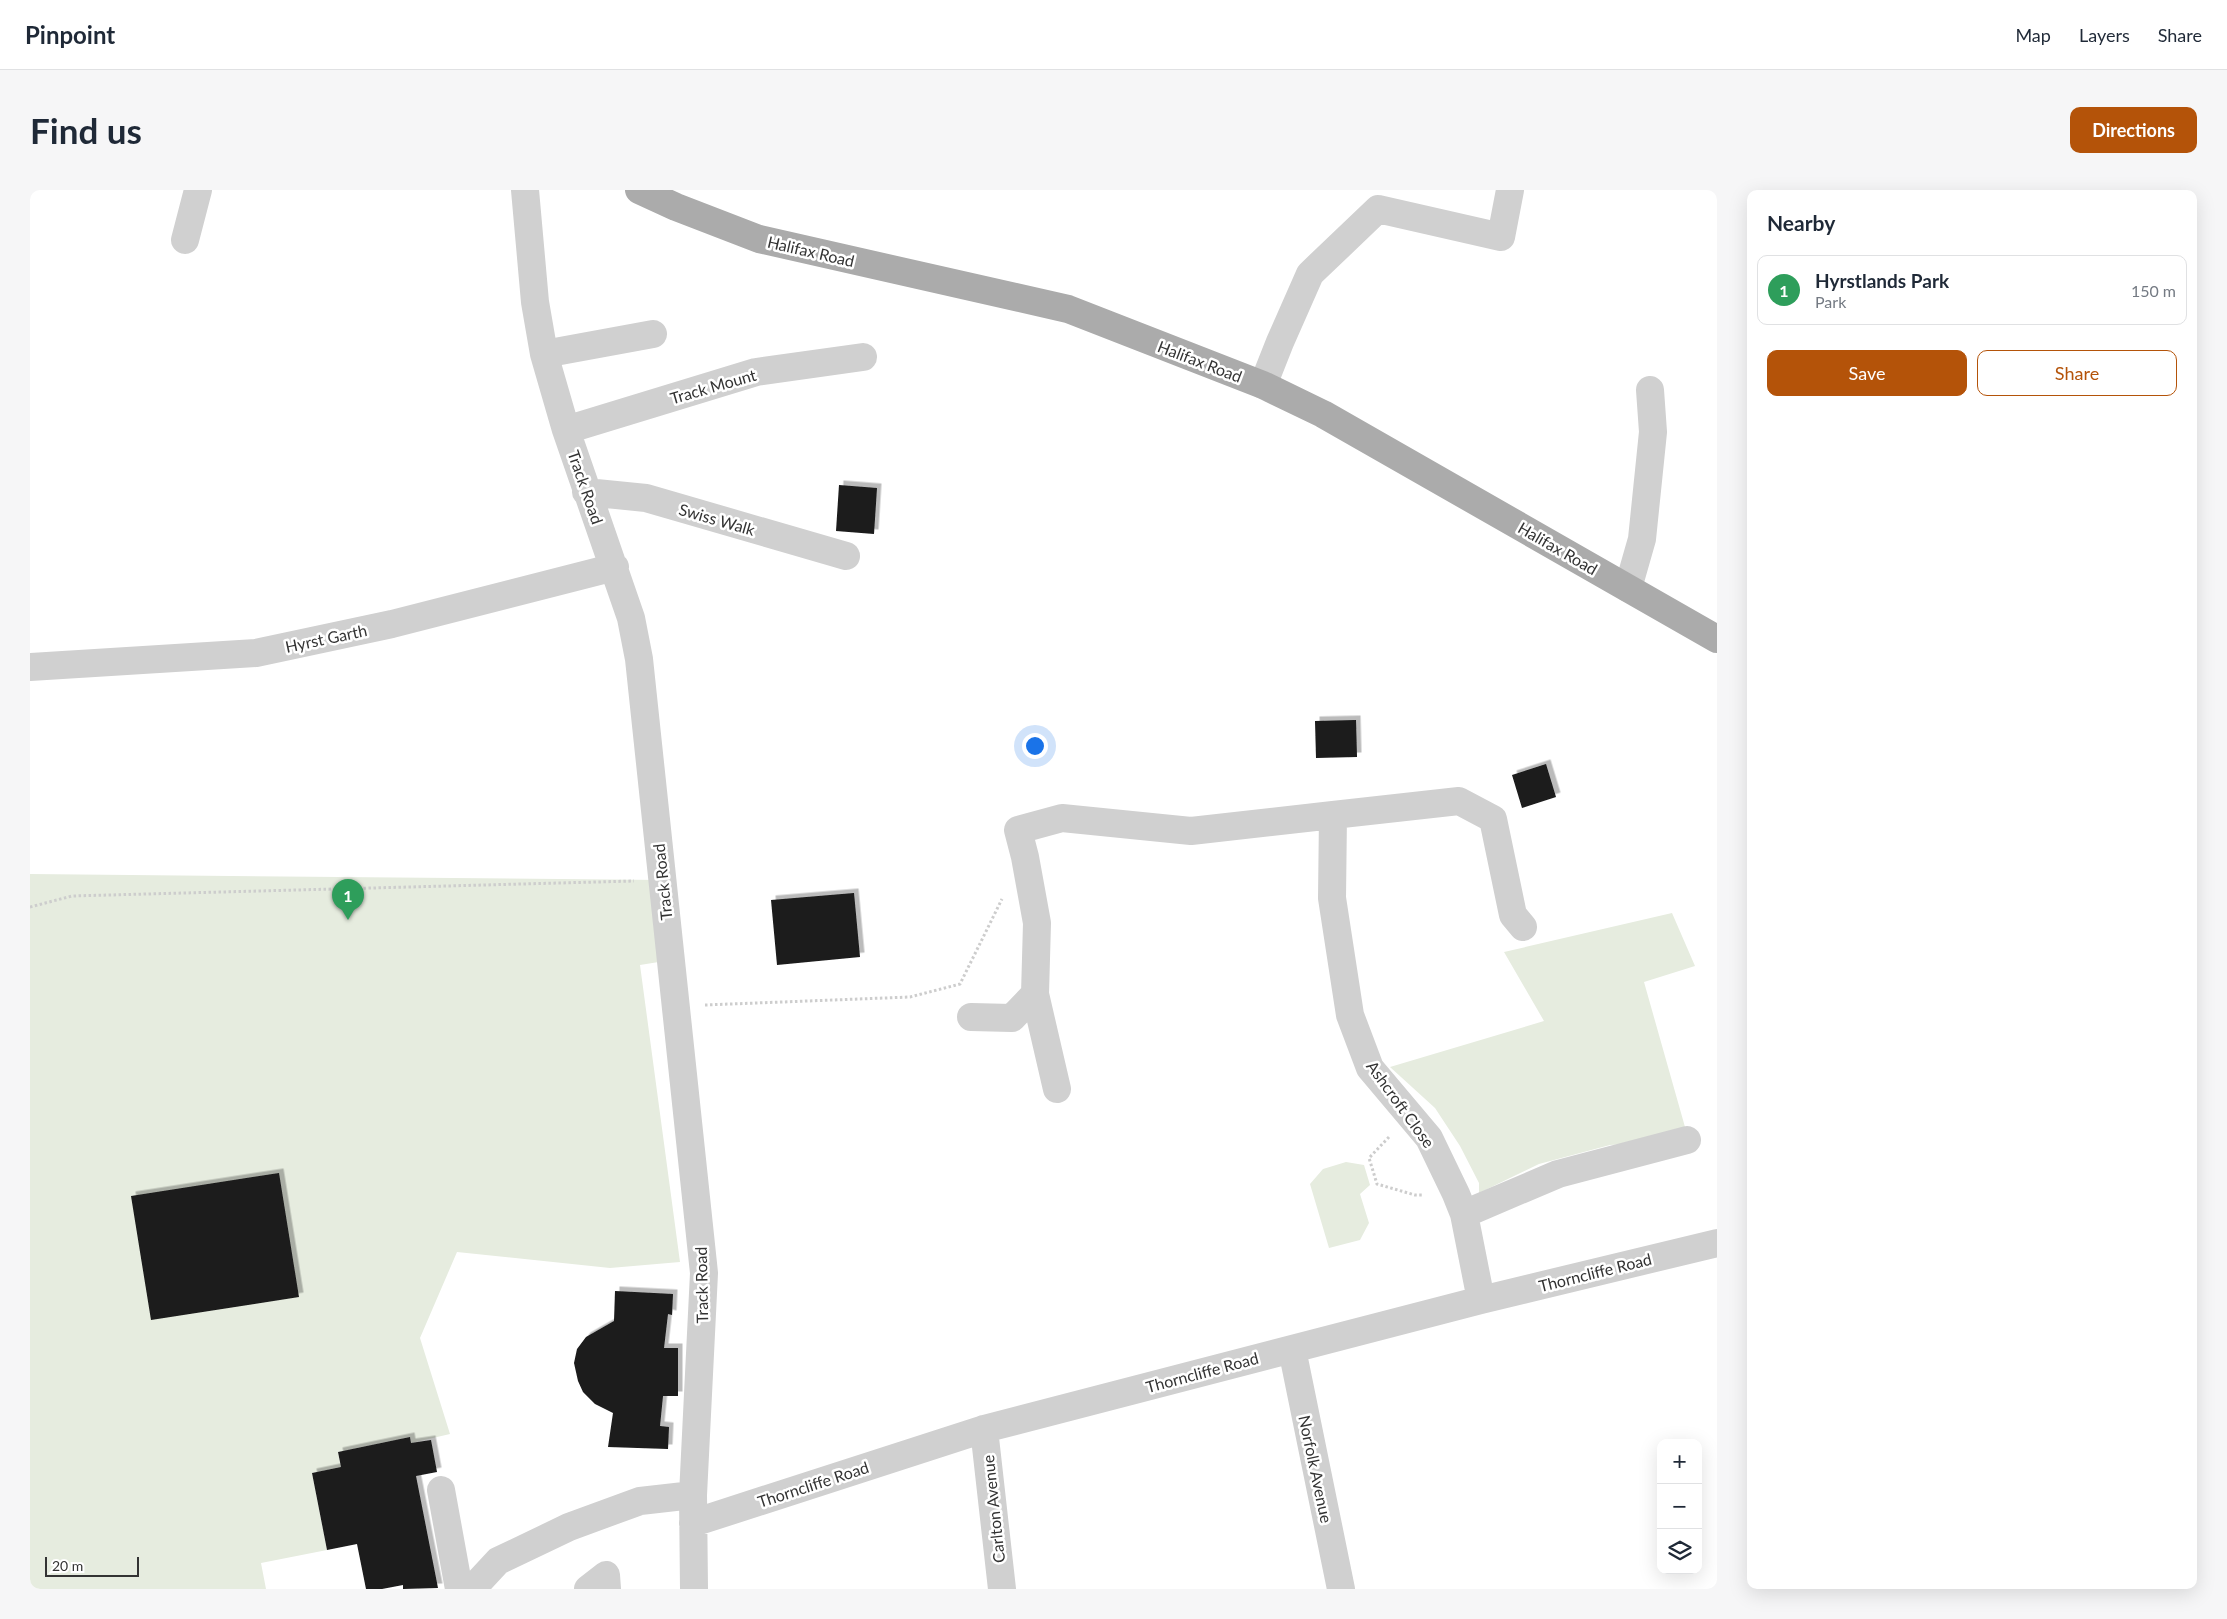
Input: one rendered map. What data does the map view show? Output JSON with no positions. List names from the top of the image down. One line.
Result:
{"streets":{"main road":["Halifax Road"],"street":["Track Mount","Track Road","Swiss Walk","Hyrst Garth","Ashcroft Close","Thorncliffe Road","Norfolk Avenue","Carlton Avenue"]},"crossings":[["Track Mount","Track Road"],["Track Road","Swiss Walk"],["Track Road","Hyrst Garth"],["Track Road","Thorncliffe Road"],["Ashcroft Close","Thorncliffe Road"],["Thorncliffe Road","Norfolk Avenue"],["Thorncliffe Road","Carlton Avenue"]],"scale_bar":"20 m","page":{"header":"Pinpoint","nav":["Map","Layers","Share"],"buttons":["Directions",["Save","Share"]],"title":"Find us","heading":"Nearby","list":[{"mark":"1","name":"Hyrstlands Park","note":"Park","value":"150 m"}],"pins":"1","map_buttons":["+","−"],"scale":"20 m"}}
